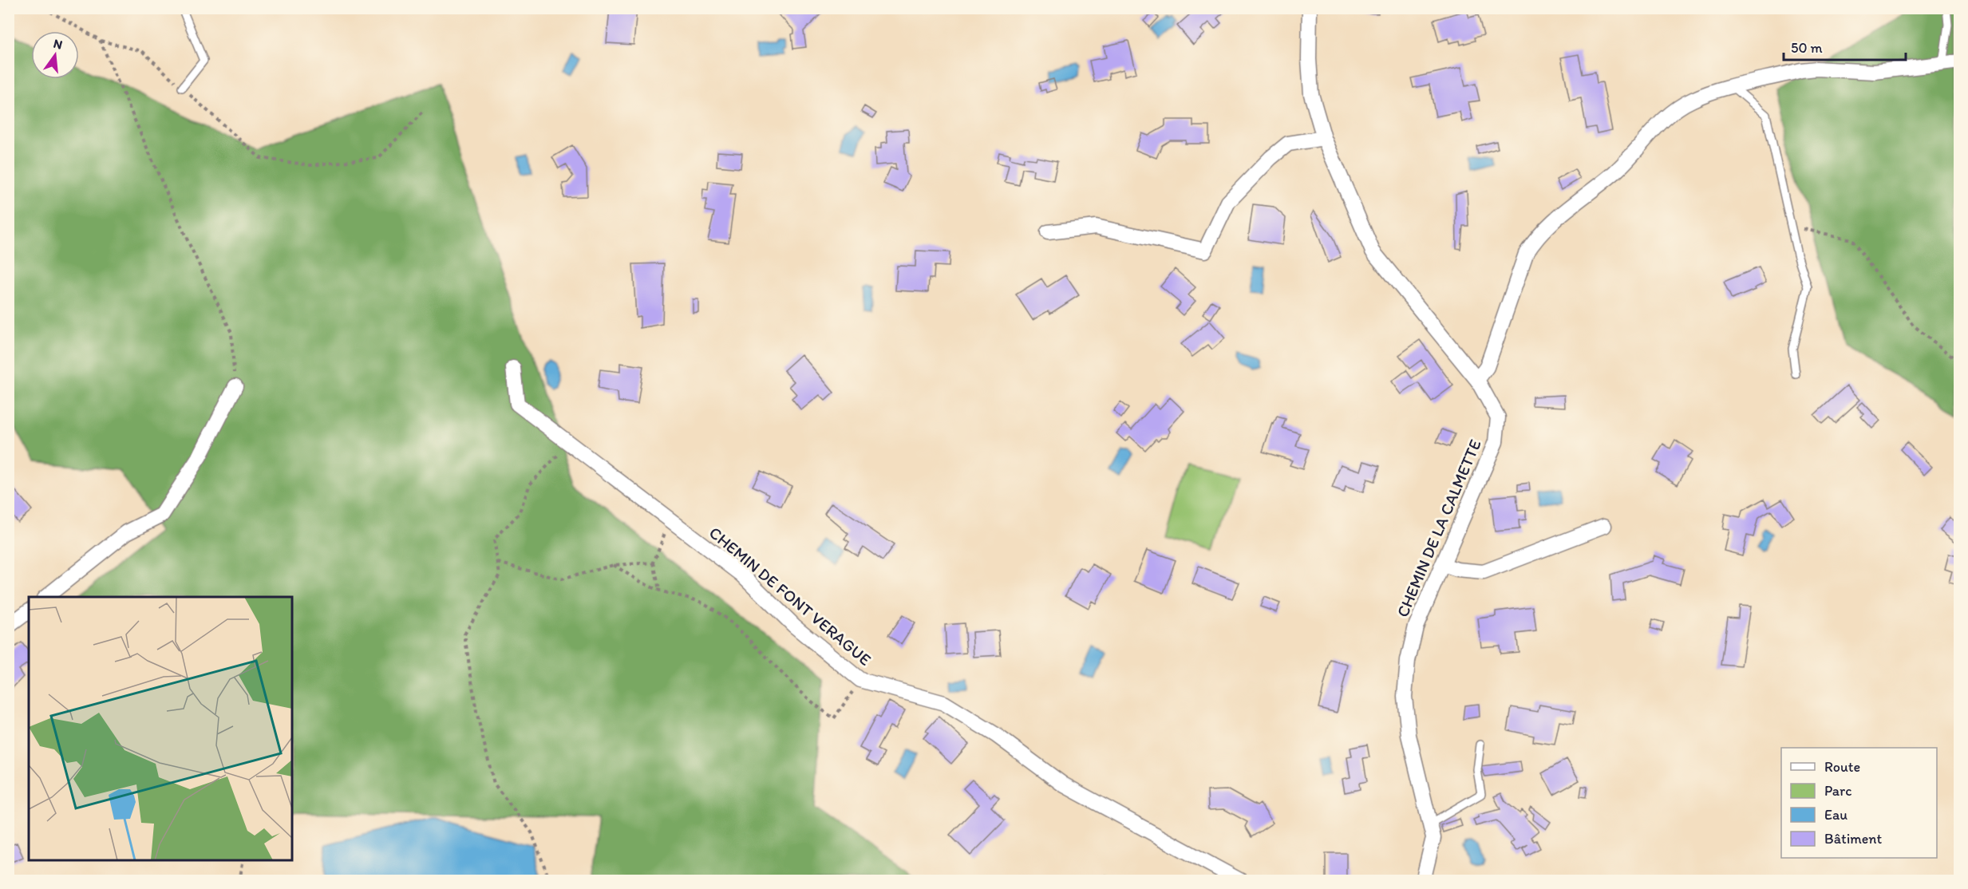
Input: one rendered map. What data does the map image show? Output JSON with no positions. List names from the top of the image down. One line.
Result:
{"streets":{"street":["CHEMIN DE LA CALMETTE","CHEMIN DE FONT VERAGUE"]},"legend":["Route","Parc","Eau","Bâtiment"],"scale_bar":"50 m","north":"top"}
